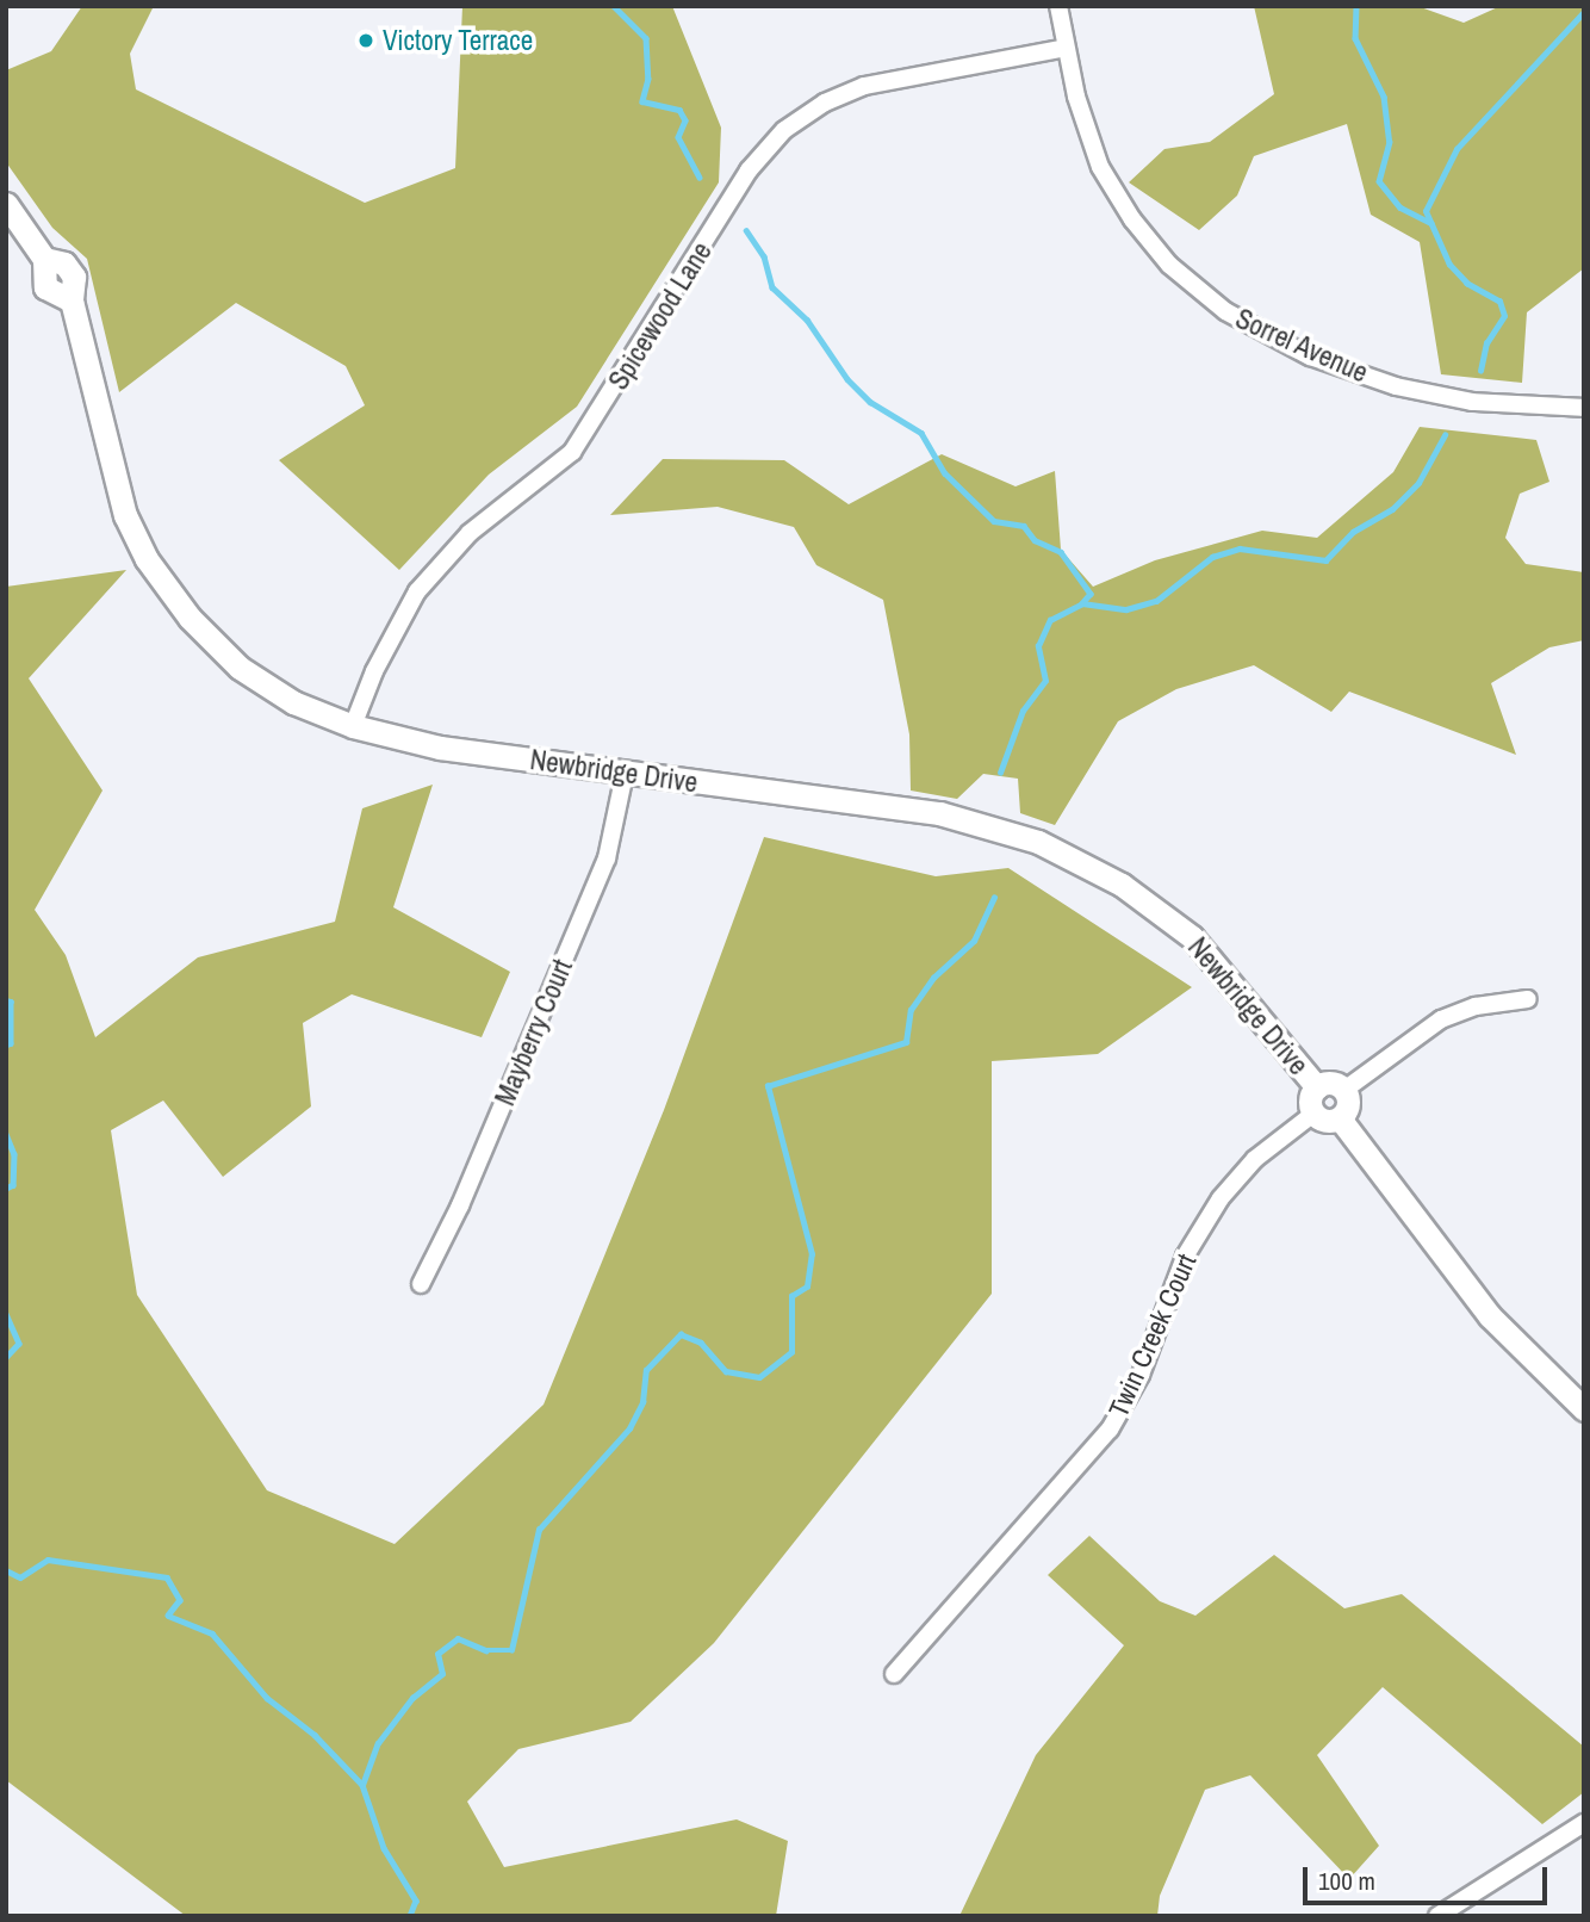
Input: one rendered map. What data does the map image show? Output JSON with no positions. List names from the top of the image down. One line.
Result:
{"streets":{"street":["Spicewood Lane","Sorrel Avenue","Newbridge Drive","Mayberry Court","Twin Creek Court"]},"crossings":[["Spicewood Lane","Sorrel Avenue"],["Spicewood Lane","Newbridge Drive"],["Newbridge Drive","Mayberry Court"],["Newbridge Drive","Twin Creek Court"]],"places":["Victory Terrace"],"scale_bar":"100 m"}
